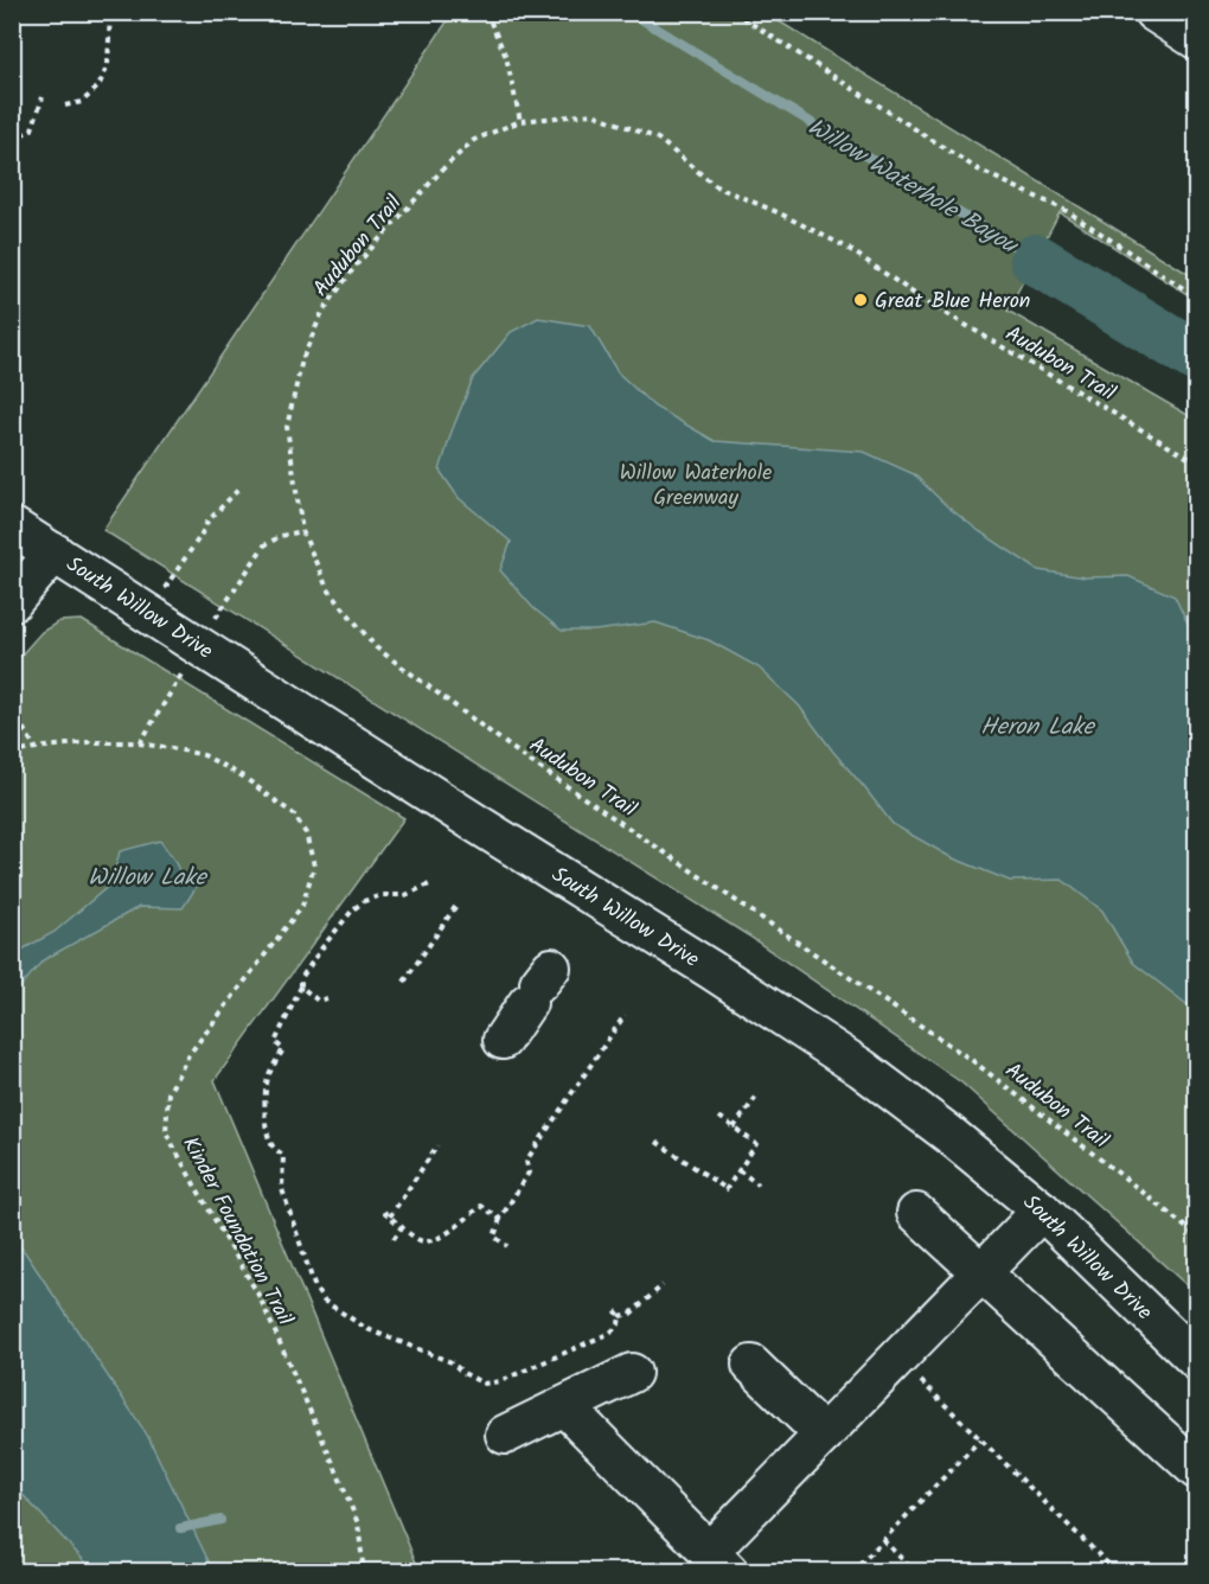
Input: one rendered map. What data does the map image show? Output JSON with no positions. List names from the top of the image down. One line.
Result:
{"streets":{"street":["South Willow Drive"],"path":["Audubon Trail","Kinder Foundation Trail"]},"water":["Willow Waterhole Bayou","Heron Lake","Willow Lake"],"parks":["Willow Waterhole Greenway"],"places":["Great Blue Heron"]}
